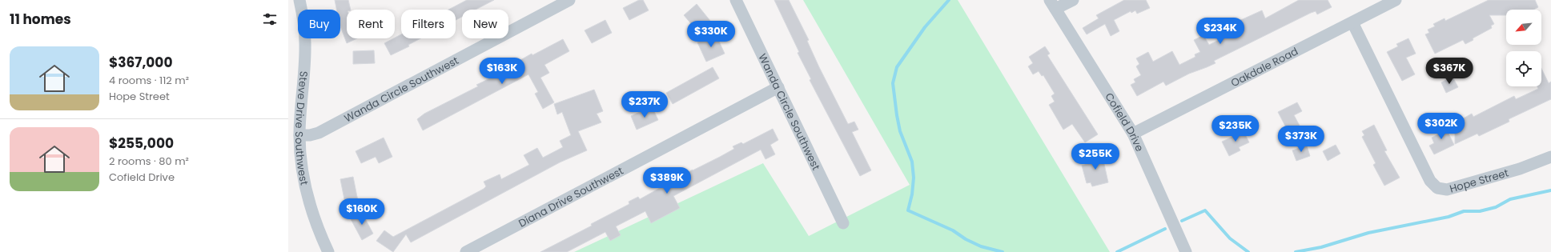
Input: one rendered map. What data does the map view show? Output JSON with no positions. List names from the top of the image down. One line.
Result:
{"streets":{"street":["Oakdale Road","Wanda Circle Southwest","Cofield Drive","Steve Drive Southwest","Hope Street","Diana Drive Southwest"]},"crossings":[["Oakdale Road","Cofield Drive"],["Oakdale Road","Hope Street"],["Wanda Circle Southwest","Steve Drive Southwest"],["Wanda Circle Southwest","Diana Drive Southwest"]],"north":"bottom left","page":{"heading":"11 homes","chip":["Buy","Rent","Filters","New"],"price":["$234K","$330K","$163K","$367K","$237K","$302K","$235K","$373K","$255K","$389K","$160K"],"list":[{"name":"$367,000","note":"4 rooms · 112 m² · Hope Street"},{"name":"$255,000","note":"2 rooms · 80 m² · Cofield Drive"}]}}
